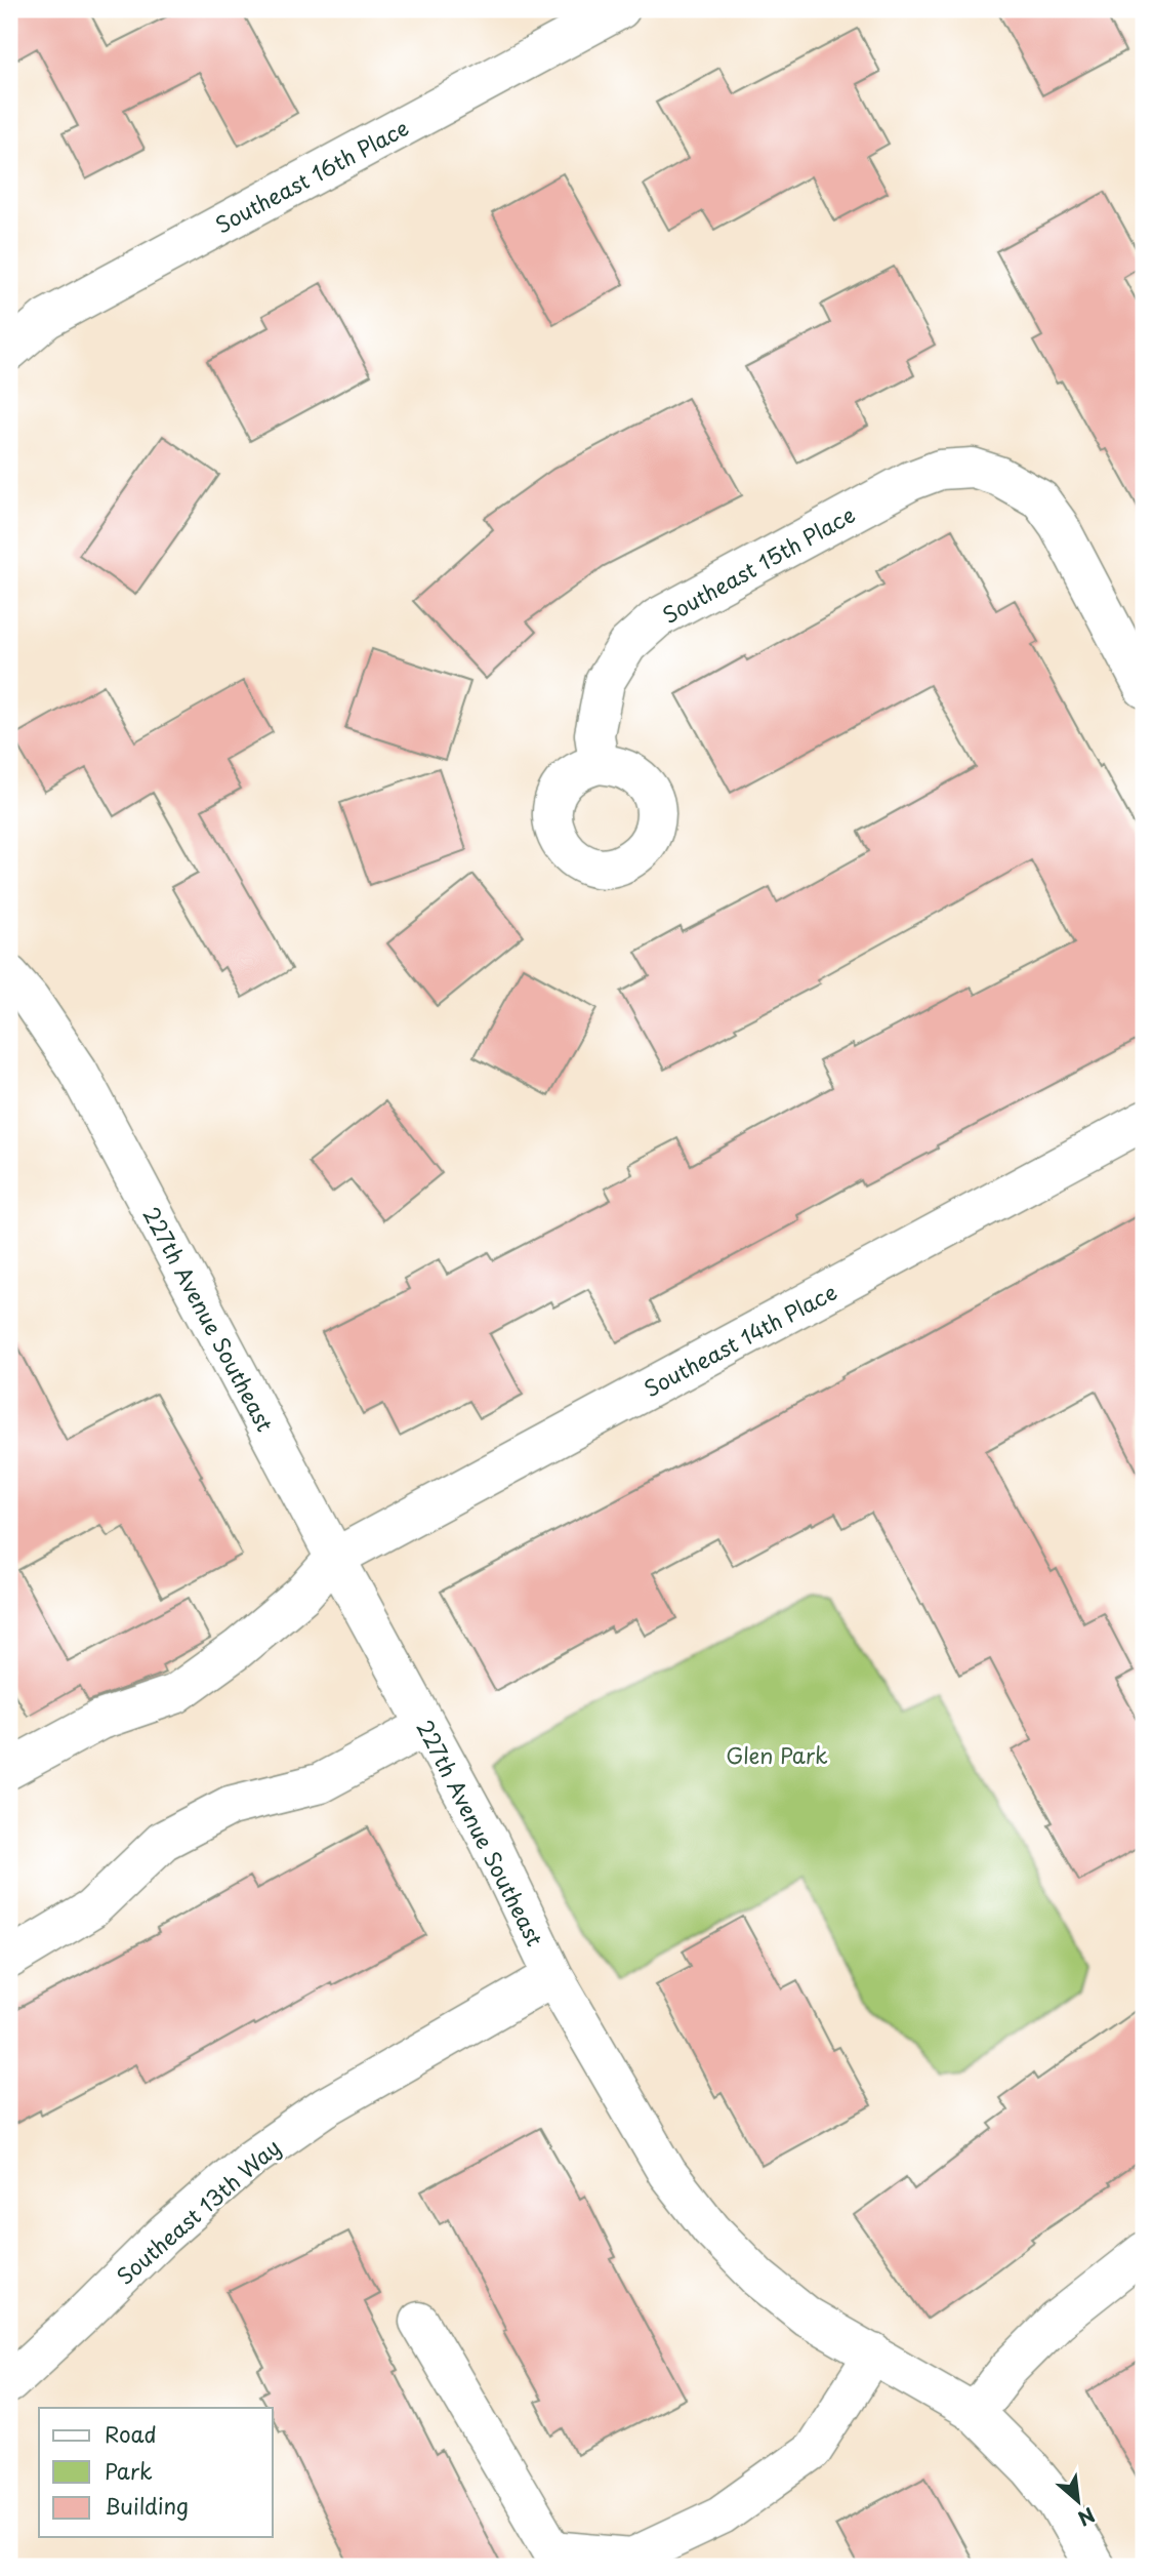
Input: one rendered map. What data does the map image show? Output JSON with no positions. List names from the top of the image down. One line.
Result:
{"streets":{"street":["Southeast 16th Place","Southeast 15th Place","227th Avenue Southeast","Southeast 14th Place","Southeast 13th Way"]},"crossings":[["227th Avenue Southeast","Southeast 14th Place"],["227th Avenue Southeast","Southeast 13th Way"]],"parks":["Glen Park"],"legend":["Road","Park","Building"],"north":"bottom right"}
